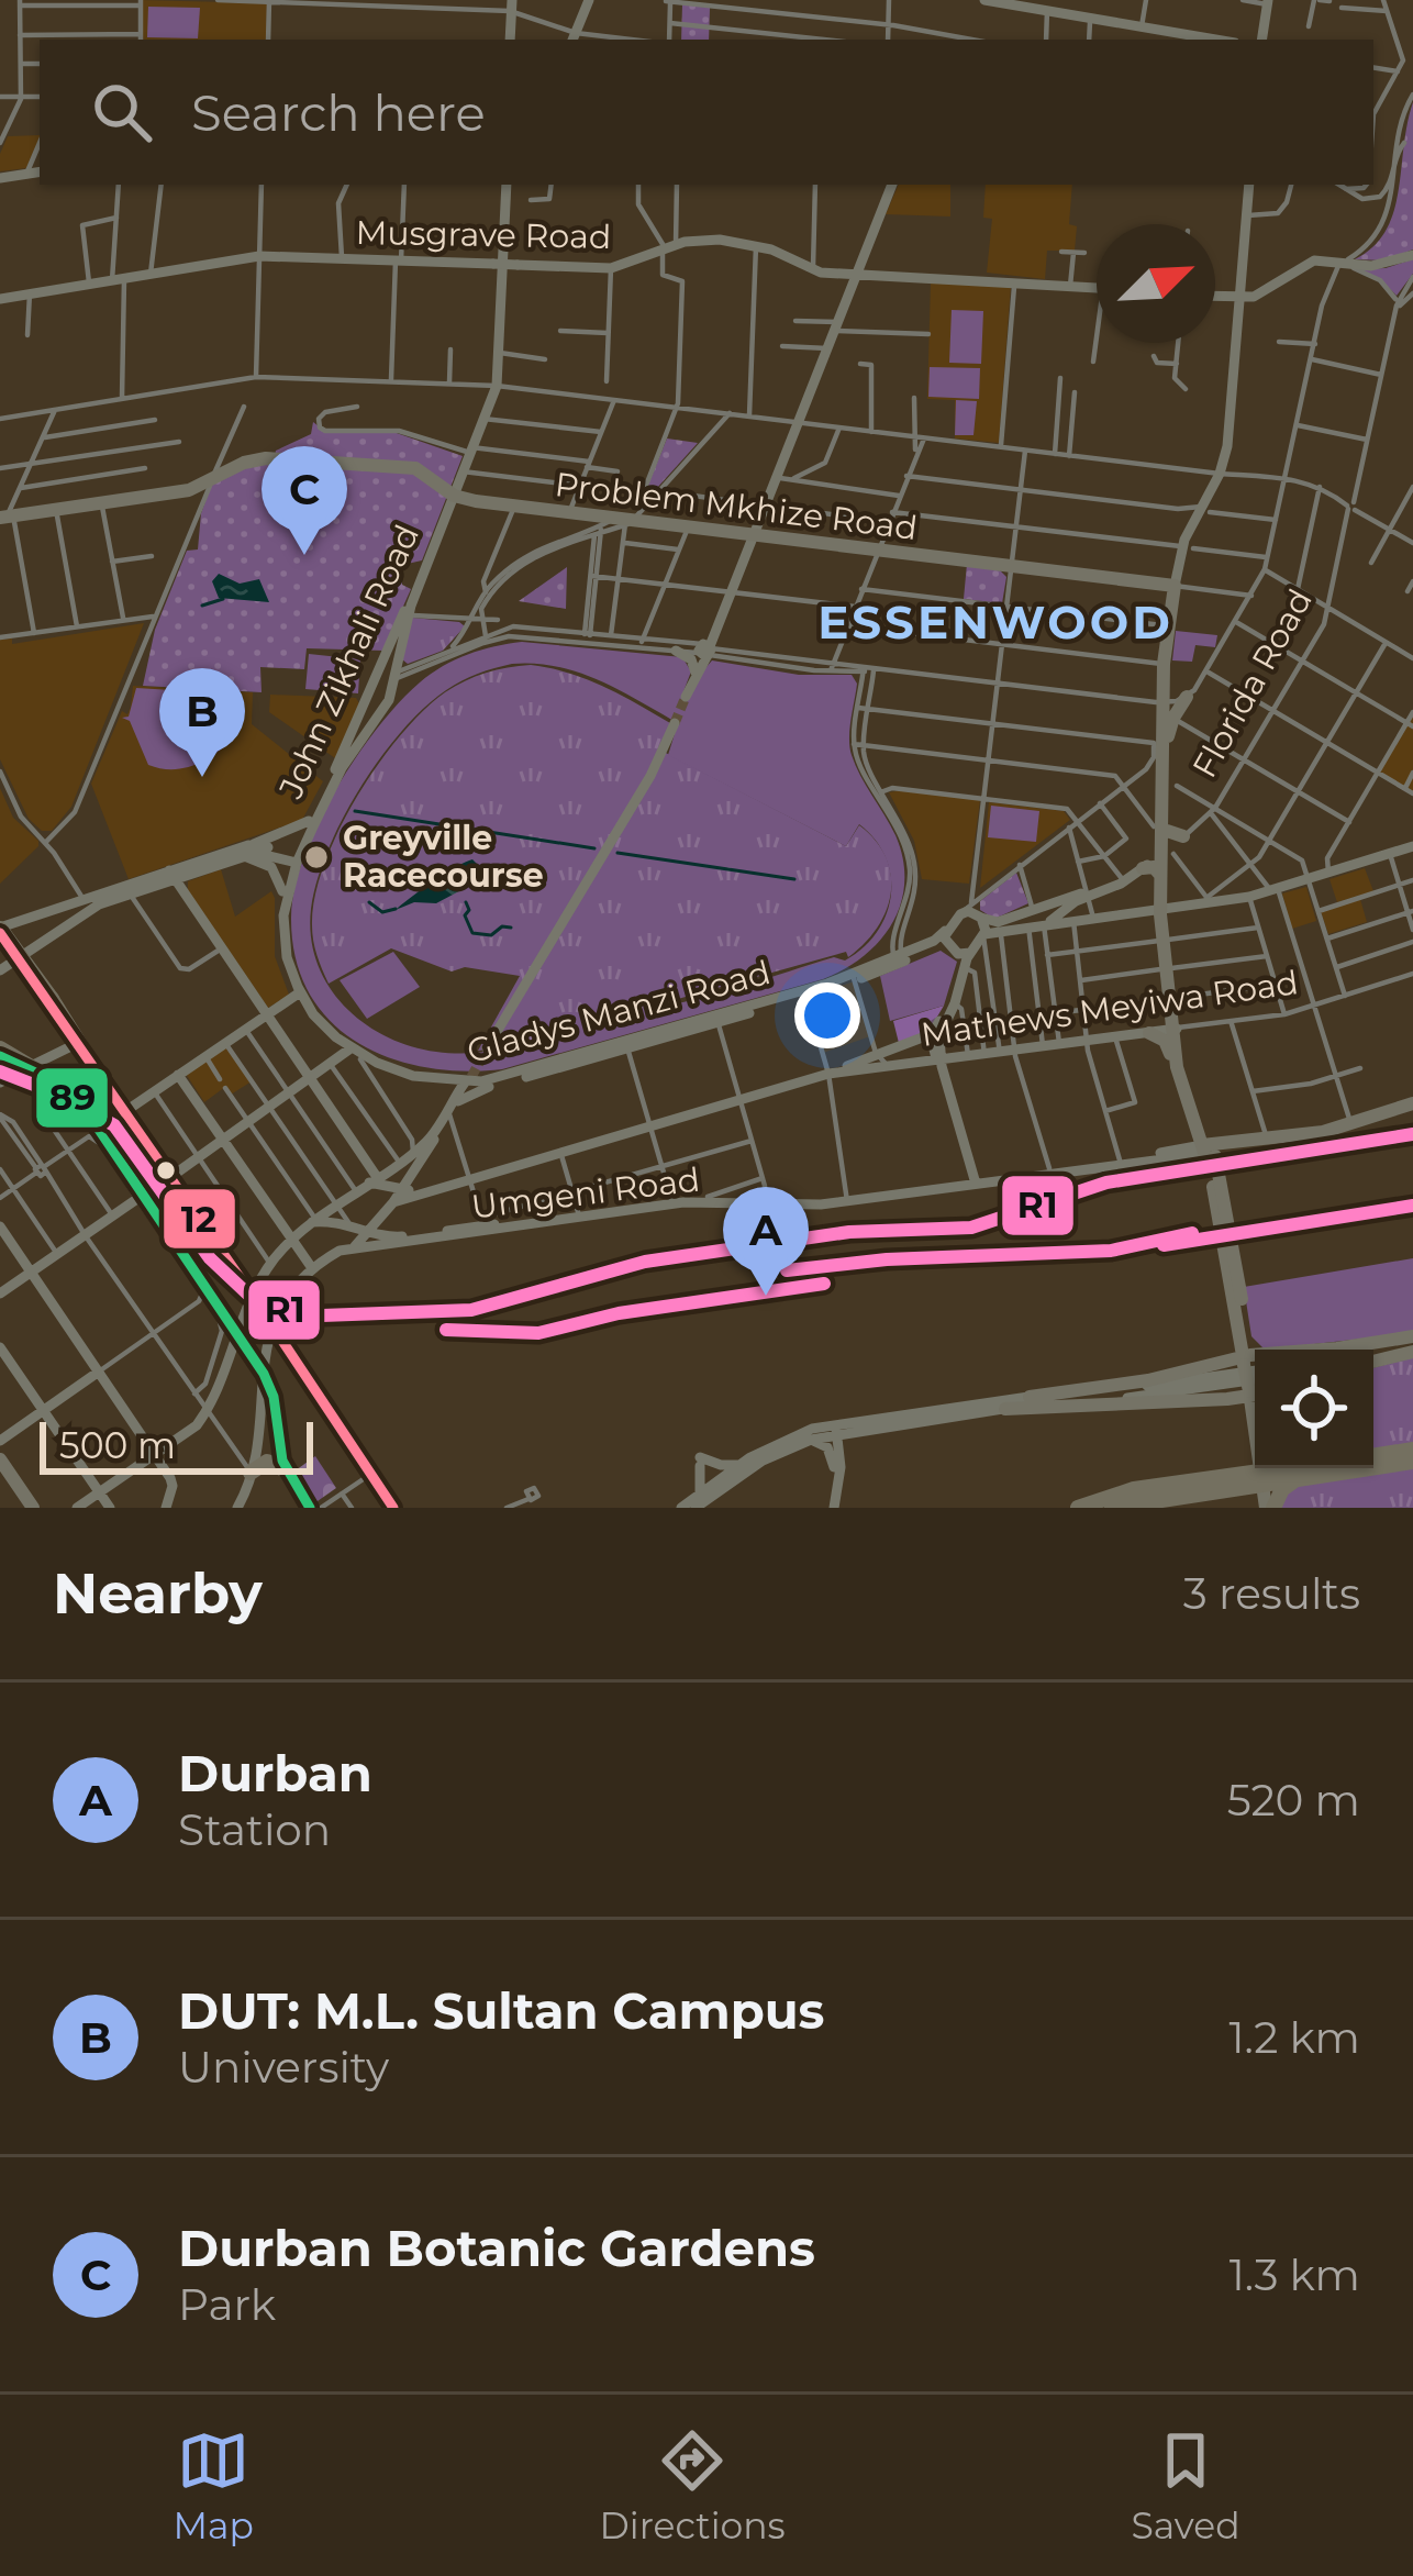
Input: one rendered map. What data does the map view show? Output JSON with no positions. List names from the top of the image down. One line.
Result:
{"streets":{"main road":["Musgrave Road","Problem Mkhize Road","John Zikhali Road","Florida Road","Mathews Meyiwa Road","Gladys Manzi Road","Umgeni Road"]},"crossings":[["Problem Mkhize Road","John Zikhali Road"],["John Zikhali Road","Gladys Manzi Road"],["Florida Road","Gladys Manzi Road"]],"districts":["ESSENWOOD"],"places":["Greyville Racecourse"],"lines":["transit line 12","transit line 89","transit line R1"],"scale_bar":"500 m","north":"top right","page":{"search":"Search here","pins":["C","B","A"],"scale":"500 m","heading":["Nearby","3 results"],"list":[{"mark":"A","name":"Durban","note":"Station","value":"520 m"},{"mark":"B","name":"DUT: M.L. Sultan Campus","note":"University","value":"1.2 km"},{"mark":"C","name":"Durban Botanic Gardens","note":"Park","value":"1.3 km"}],"nav":["Map","Directions","Saved"]}}
